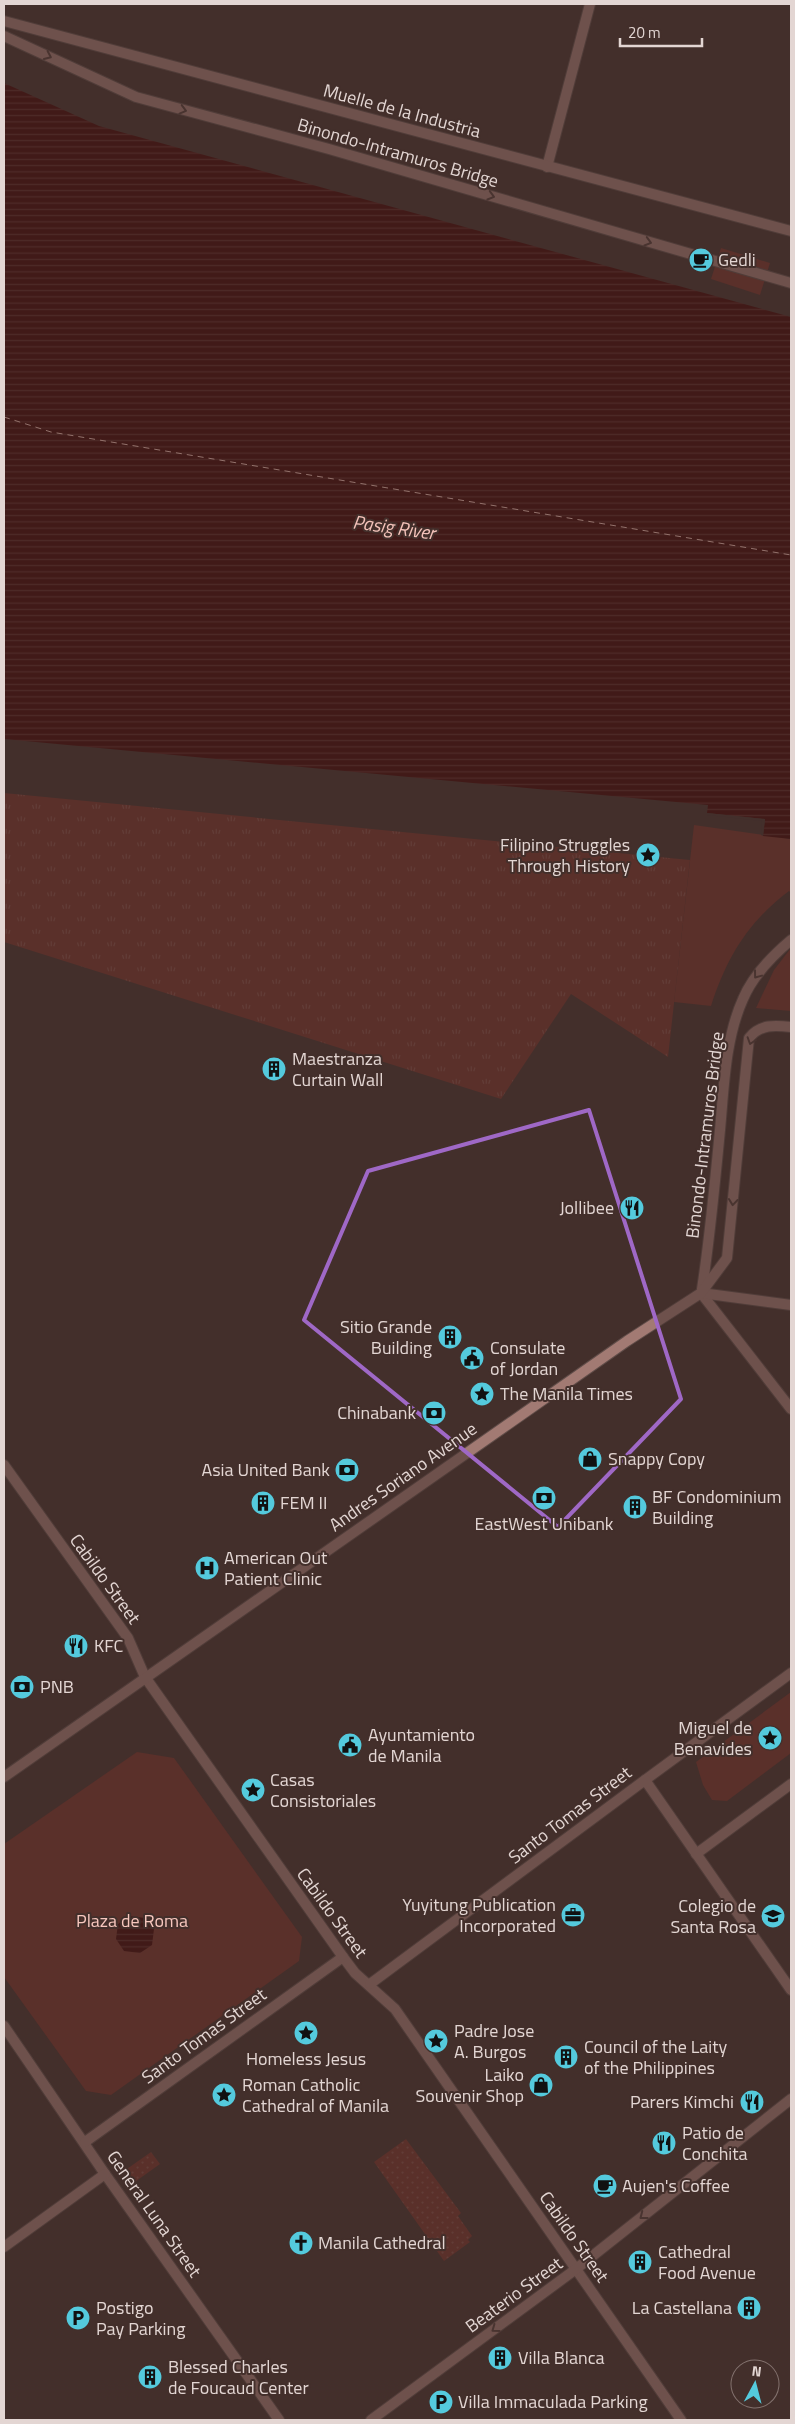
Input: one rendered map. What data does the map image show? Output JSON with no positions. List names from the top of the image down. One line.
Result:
{"streets":{"street":["Muelle de la Industria","Binondo-Intramuros Bridge","Andres Soriano Avenue","Cabildo Street","Santo Tomas Street","General Luna Street","Beaterio Street"]},"crossings":[["Binondo-Intramuros Bridge","Andres Soriano Avenue"],["Andres Soriano Avenue","Cabildo Street"],["Cabildo Street","Santo Tomas Street"],["Cabildo Street","Beaterio Street"],["Santo Tomas Street","General Luna Street"]],"one_way":["Beaterio Street"],"water":["Pasig River"],"parks":["Plaza de Roma"],"places":{"cafe":["Gedli","Aujen's Coffee"],"place":["Filipino Struggles Through History","The Manila Times","Miguel de Benavides","Casas Consistoriales","Homeless Jesus","Padre Jose A. Burgos","Roman Catholic Cathedral of Manila"],"building":["Maestranza Curtain Wall","Sitio Grande Building","FEM II","BF Condominium Building","Council of the Laity of the Philippines","Cathedral Food Avenue","La Castellana","Villa Blanca","Blessed Charles de Foucaud Center"],"restaurant":["Jollibee","KFC","Parers Kimchi","Patio de Conchita"],"public building":["Consulate of Jordan","Ayuntamiento de Manila"],"bank":["Chinabank","Asia United Bank","EastWest Unibank","PNB"],"shop":["Snappy Copy","Laiko Souvenir Shop"],"hospital":["American Out Patient Clinic"],"office":["Yuyitung Publication Incorporated"],"school or university":["Colegio de Santa Rosa"],"church":["Manila Cathedral"],"parking":["Postigo Pay Parking","Villa Immaculada Parking"]},"scale_bar":"20 m","north":"top"}
